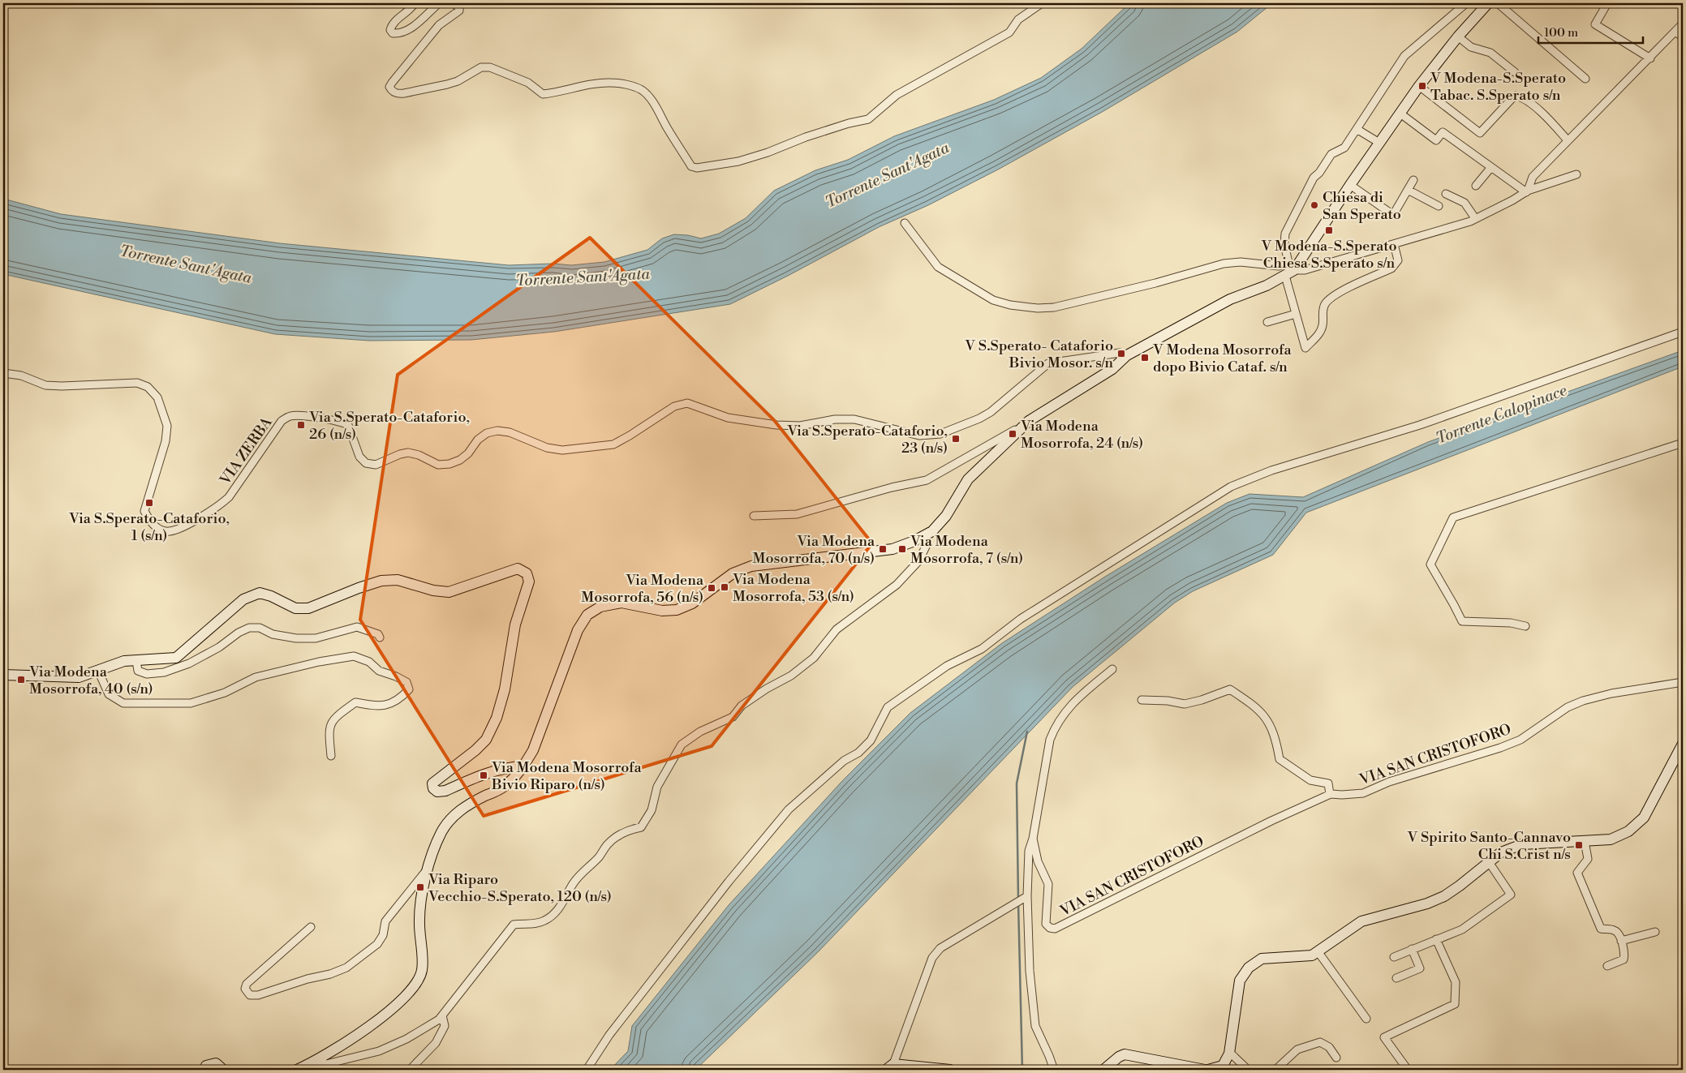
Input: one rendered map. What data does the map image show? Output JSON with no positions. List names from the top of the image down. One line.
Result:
{"streets":{"street":["VIA ZERBA","VIA SAN CRISTOFORO"]},"water":["Torrente Sant'Agata","Torrente Calopinace"],"places":{"transit":["V Modena-S.Sperato Tabac. S.Sperato s/n","V Modena-S.Sperato Chiesa S.Sperato s/n","V S.Sperato- Cataforio Bivio Mosor. s/n","V Modena Mosorrofa dopo Bivio Cataf. s/n","Via S.Sperato-Cataforio, 26 (n/s)","Via Modena Mosorrofa, 24 (n/s)","Via S.Sperato-Cataforio, 23 (n/s)","Via S.Sperato-Cataforio, 1 (s/n)","Via Modena Mosorrofa, 70 (n/s)","Via Modena Mosorrofa, 7 (s/n)","Via Modena Mosorrofa, 53 (s/n)","Via Modena Mosorrofa, 56 (n/s)","Via Modena Mosorrofa, 40 (s/n)","Via Modena Mosorrofa Bivio Riparo (n/s)","V Spirito Santo-Cannavo Chi S.Crist n/s","Via Riparo Vecchio-S.Sperato, 120 (n/s)"],"other":["Chiesa di San Sperato"]},"scale_bar":"100 m"}
